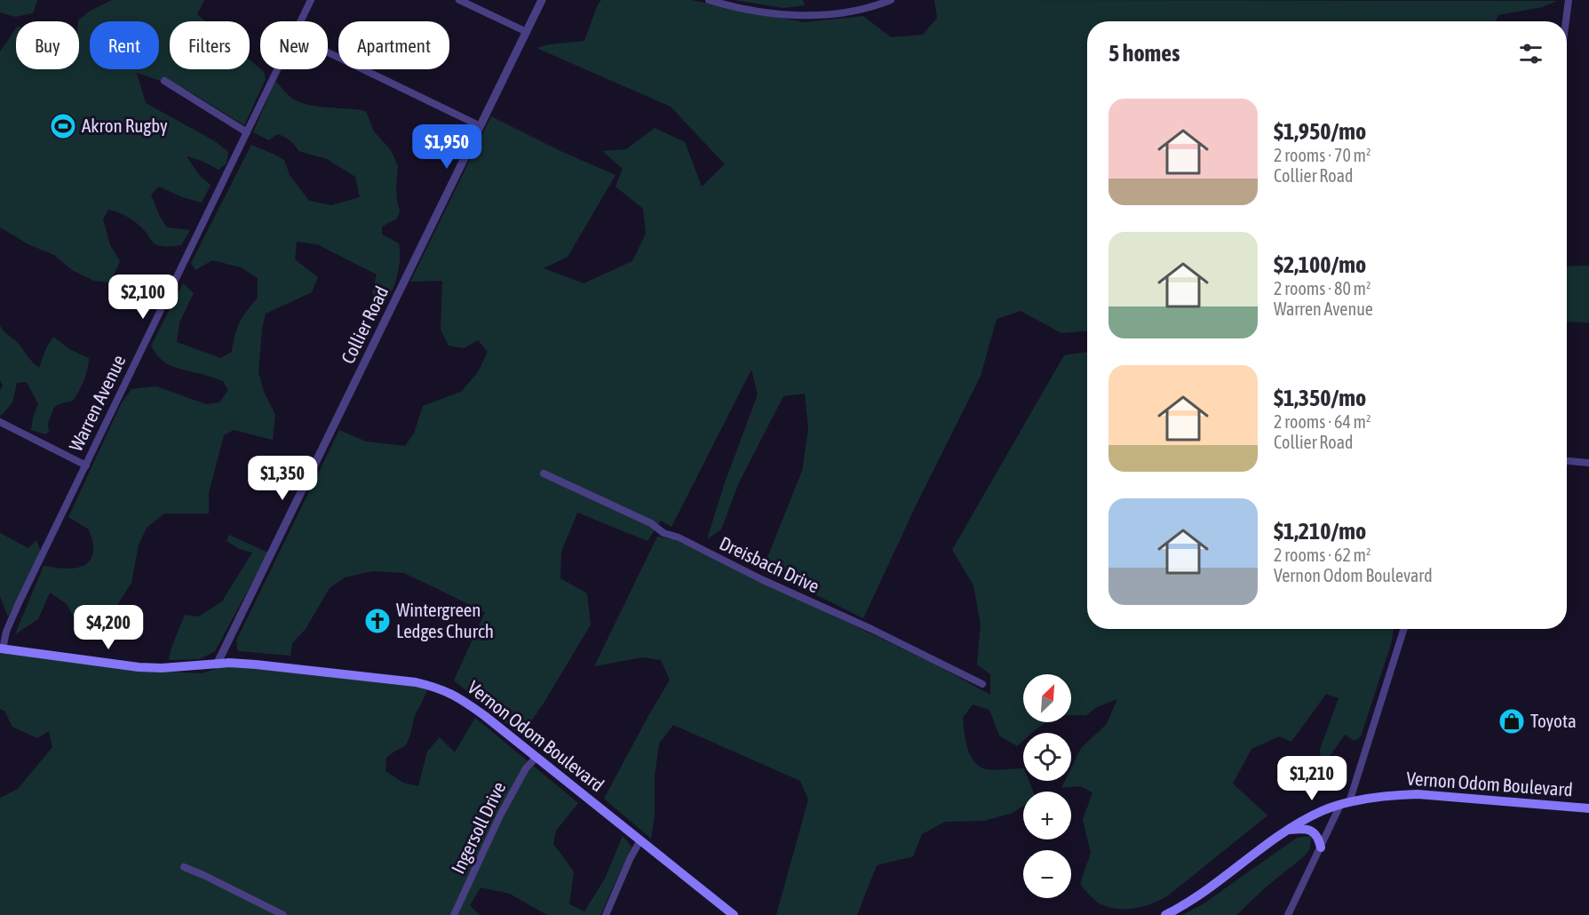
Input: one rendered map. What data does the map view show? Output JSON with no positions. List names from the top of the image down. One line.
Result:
{"streets":{"main road":["Vernon Odom Boulevard"],"street":["Collier Road","Warren Avenue","Dreisbach Drive","Ingersoll Drive"]},"crossings":[["Collier Road","Vernon Odom Boulevard"],["Warren Avenue","Vernon Odom Boulevard"],["Vernon Odom Boulevard","Ingersoll Drive"]],"places":{"sports":["Akron Rugby"],"church":["Wintergreen Ledges Church"],"shop":["Toyota"]},"north":"top right","page":{"chip":["Buy","Rent","Filters","New","Apartment"],"heading":"5 homes","list":[{"name":"$1,950/mo","note":"2 rooms · 70 m² · Collier Road"},{"name":"$2,100/mo","note":"2 rooms · 80 m² · Warren Avenue"},{"name":"$1,350/mo","note":"2 rooms · 64 m² · Collier Road"},{"name":"$1,210/mo","note":"2 rooms · 62 m² · Vernon Odom Boulevard"}],"price":["$1,950","$2,100","$1,350","$4,200","$1,210"],"map_buttons":["+","−"]}}
